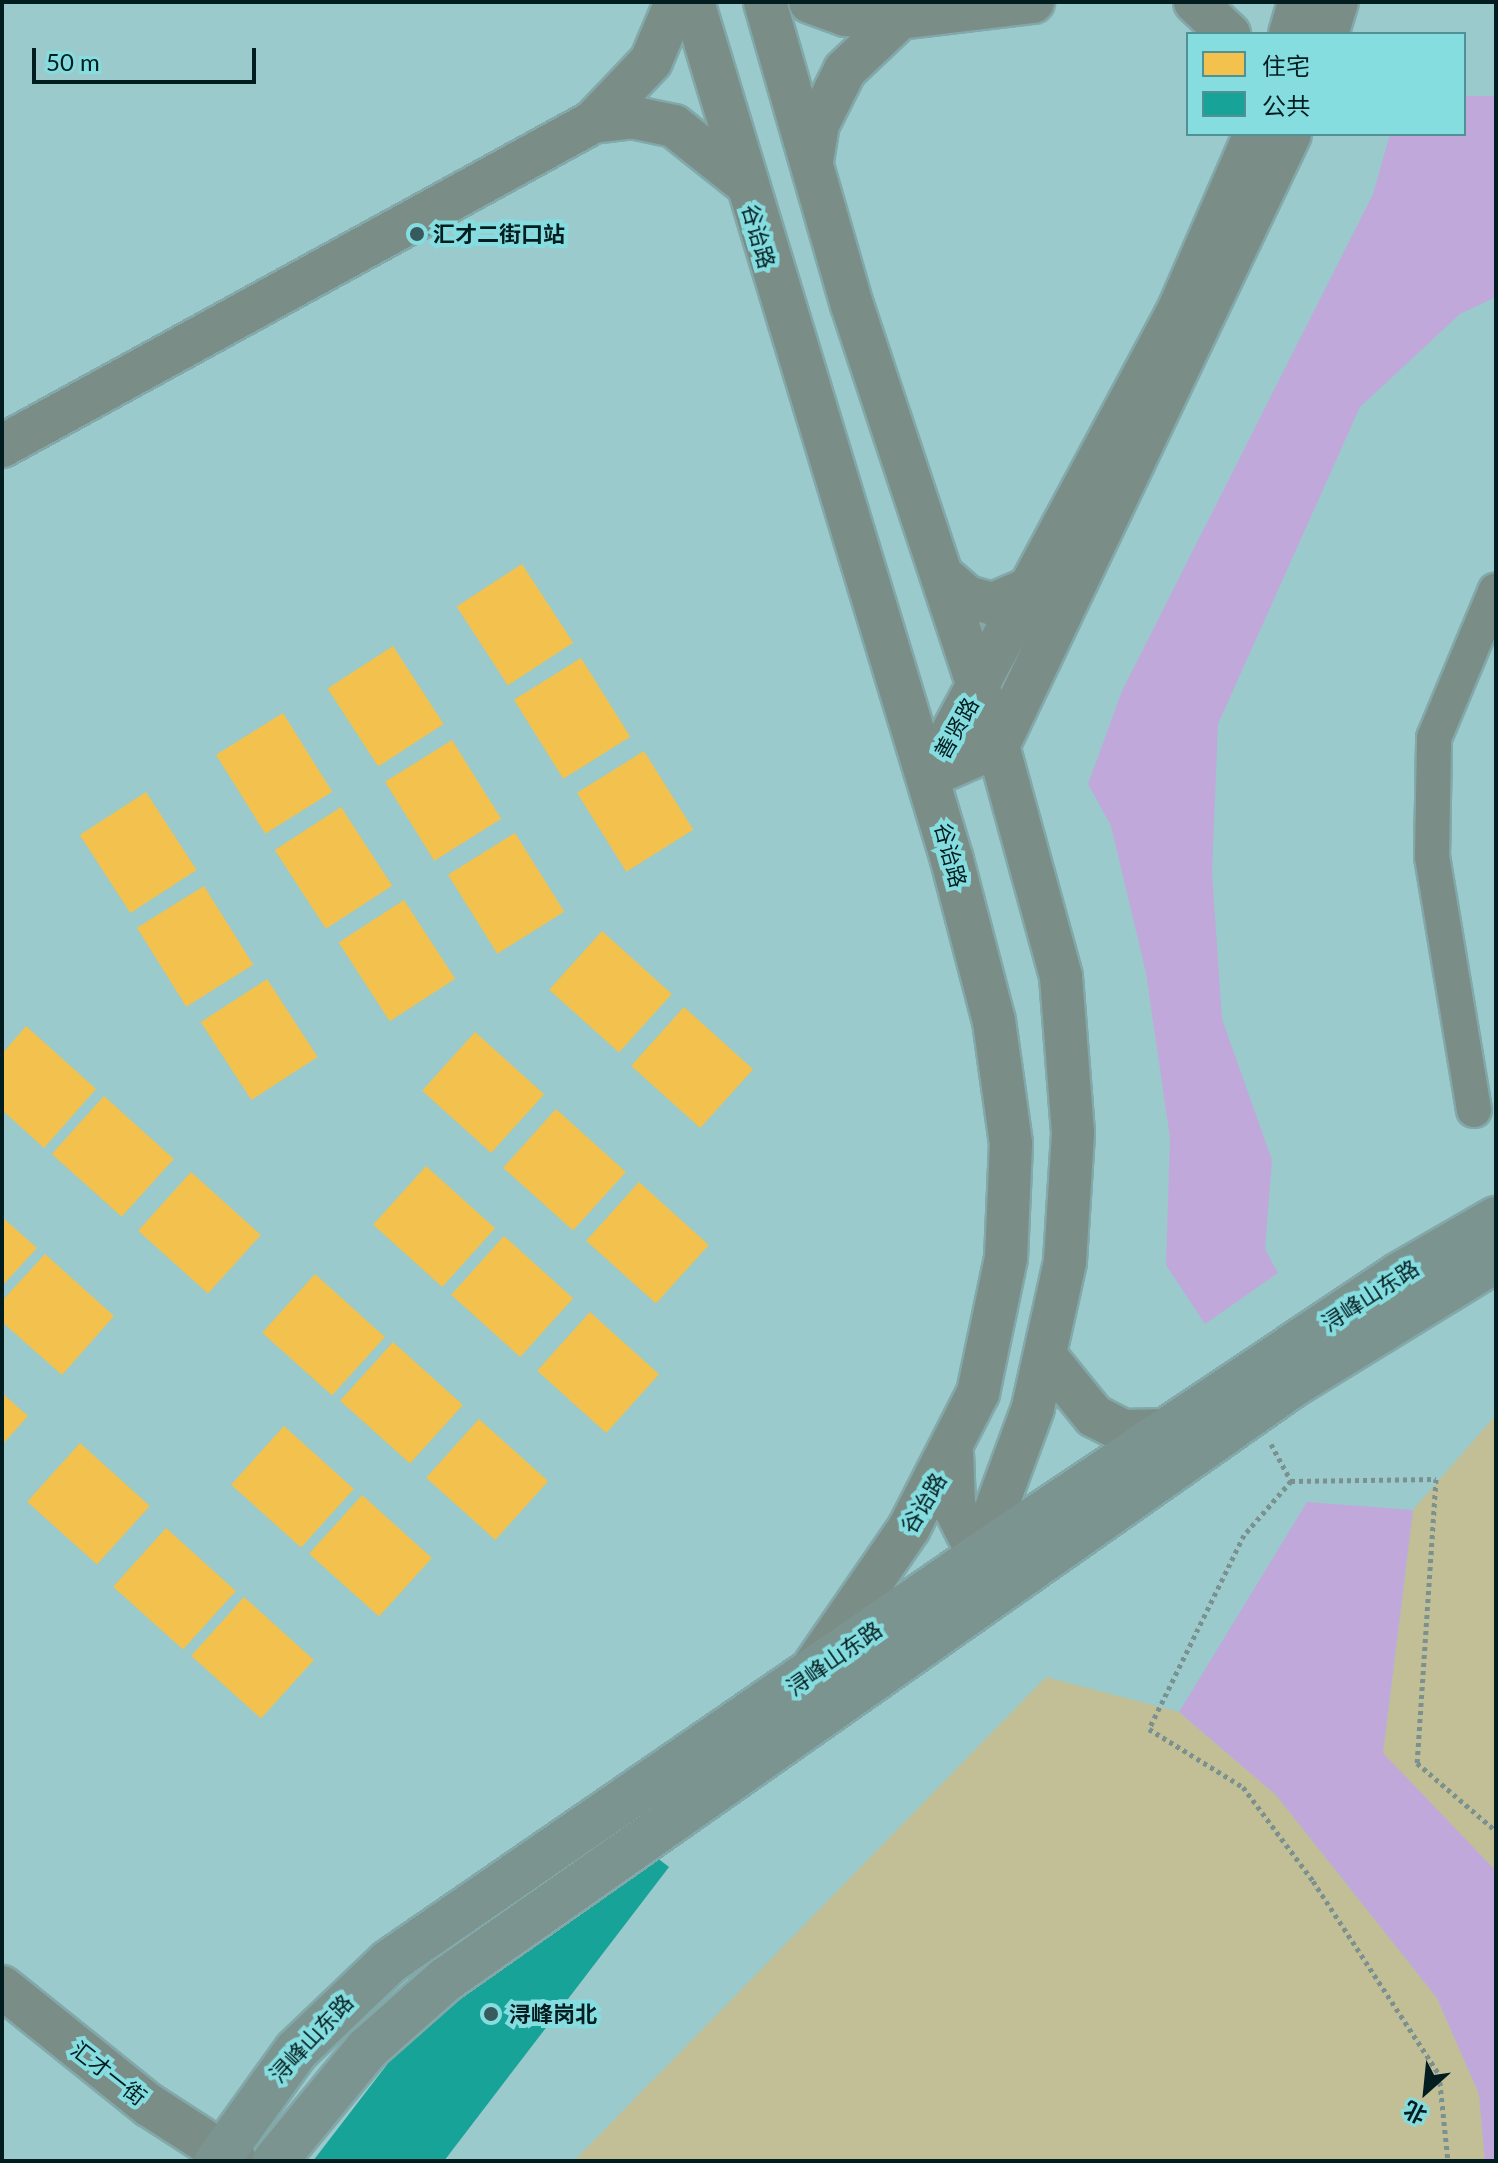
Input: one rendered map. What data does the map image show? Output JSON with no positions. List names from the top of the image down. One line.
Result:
{"streets":{"main road":["浔峰山东路"],"street":["谷诒路","善贤路","汇才一街"]},"crossings":[["谷诒路","善贤路"],["谷诒路","浔峰山东路"],["浔峰山东路","汇才一街"]],"places":["汇才二街口站","浔峰岗北"],"legend":["住宅","公共"],"scale_bar":"50 m","north":"bottom left"}
